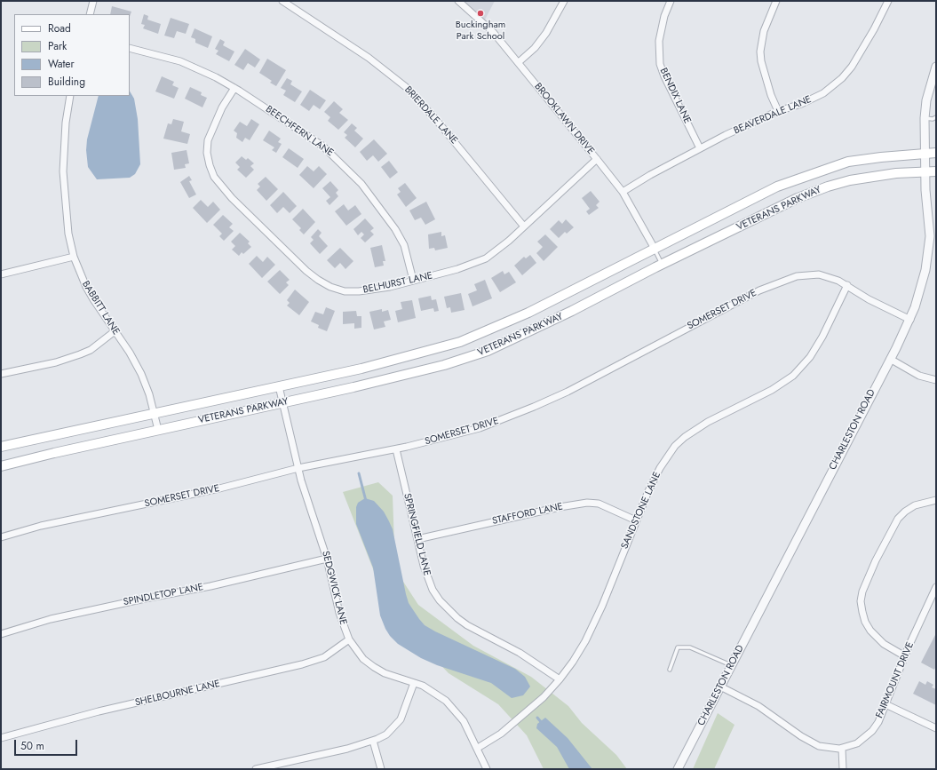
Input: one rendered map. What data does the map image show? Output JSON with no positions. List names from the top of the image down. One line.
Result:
{"streets":{"main road":["VETERANS PARKWAY"],"street":["BENDIX LANE","BRIERDALE LANE","BEAVERDALE LANE","BROOKLAWN DRIVE","BEECHFERN LANE","BELHURST LANE","BABBITT LANE","SOMERSET DRIVE","CHARLESTON ROAD","SANDSTONE LANE","STAFFORD LANE","SPRINGFIELD LANE","SEDGWICK LANE","SPINDLETOP LANE","FAIRMOUNT DRIVE","SHELBOURNE LANE"]},"crossings":[["BENDIX LANE","BEAVERDALE LANE"],["BRIERDALE LANE","BELHURST LANE"],["BEAVERDALE LANE","BROOKLAWN DRIVE"],["BROOKLAWN DRIVE","VETERANS PARKWAY"],["BROOKLAWN DRIVE","BELHURST LANE"],["BEECHFERN LANE","BELHURST LANE"],["VETERANS PARKWAY","BABBITT LANE"],["VETERANS PARKWAY","CHARLESTON ROAD"],["VETERANS PARKWAY","SEDGWICK LANE"],["SOMERSET DRIVE","CHARLESTON ROAD"],["SOMERSET DRIVE","SANDSTONE LANE"],["SOMERSET DRIVE","SPRINGFIELD LANE"],["SOMERSET DRIVE","SEDGWICK LANE"],["CHARLESTON ROAD","FAIRMOUNT DRIVE"],["SANDSTONE LANE","STAFFORD LANE"],["SANDSTONE LANE","SPRINGFIELD LANE"],["SANDSTONE LANE","SEDGWICK LANE"],["STAFFORD LANE","SPRINGFIELD LANE"],["SEDGWICK LANE","SPINDLETOP LANE"],["SEDGWICK LANE","SHELBOURNE LANE"]],"places":["Buckingham Park School"],"legend":["Road","Park","Water","Building"],"scale_bar":"50 m"}
